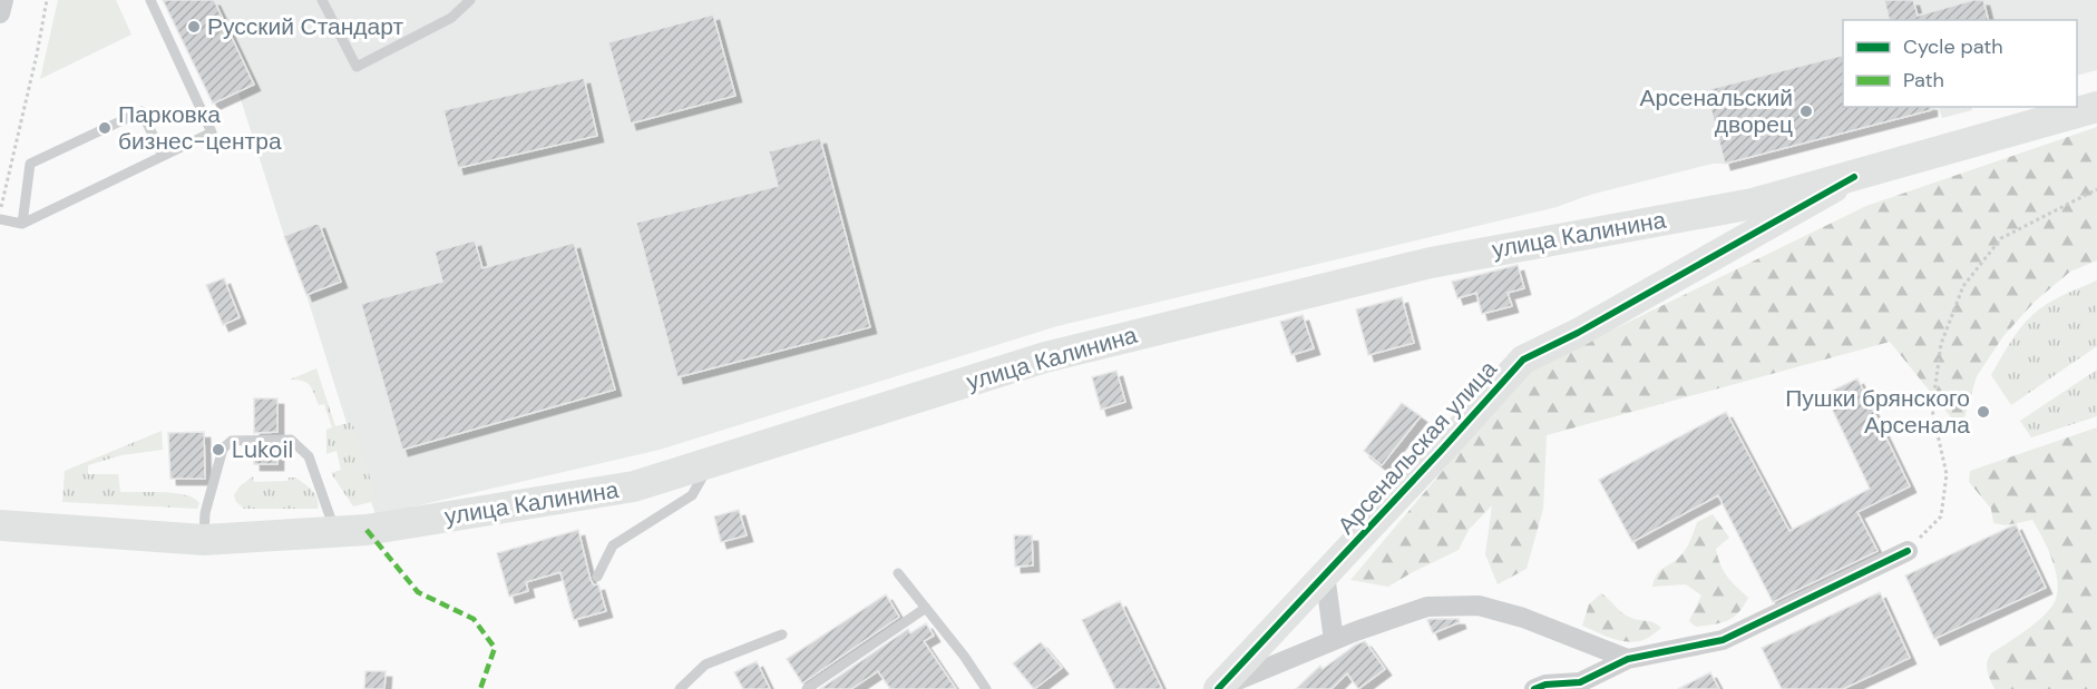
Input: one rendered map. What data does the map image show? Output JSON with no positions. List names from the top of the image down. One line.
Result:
{"streets":{"main road":["улица Калинина"],"street":["Арсенальская улица"]},"crossings":[["улица Калинина","Арсенальская улица"]],"places":["Русский Стандарт","Арсенальский дворец","Парковка бизнес-центра","Пушки брянского Арсенала","Lukoil"],"legend":["Cycle path","Path"]}
